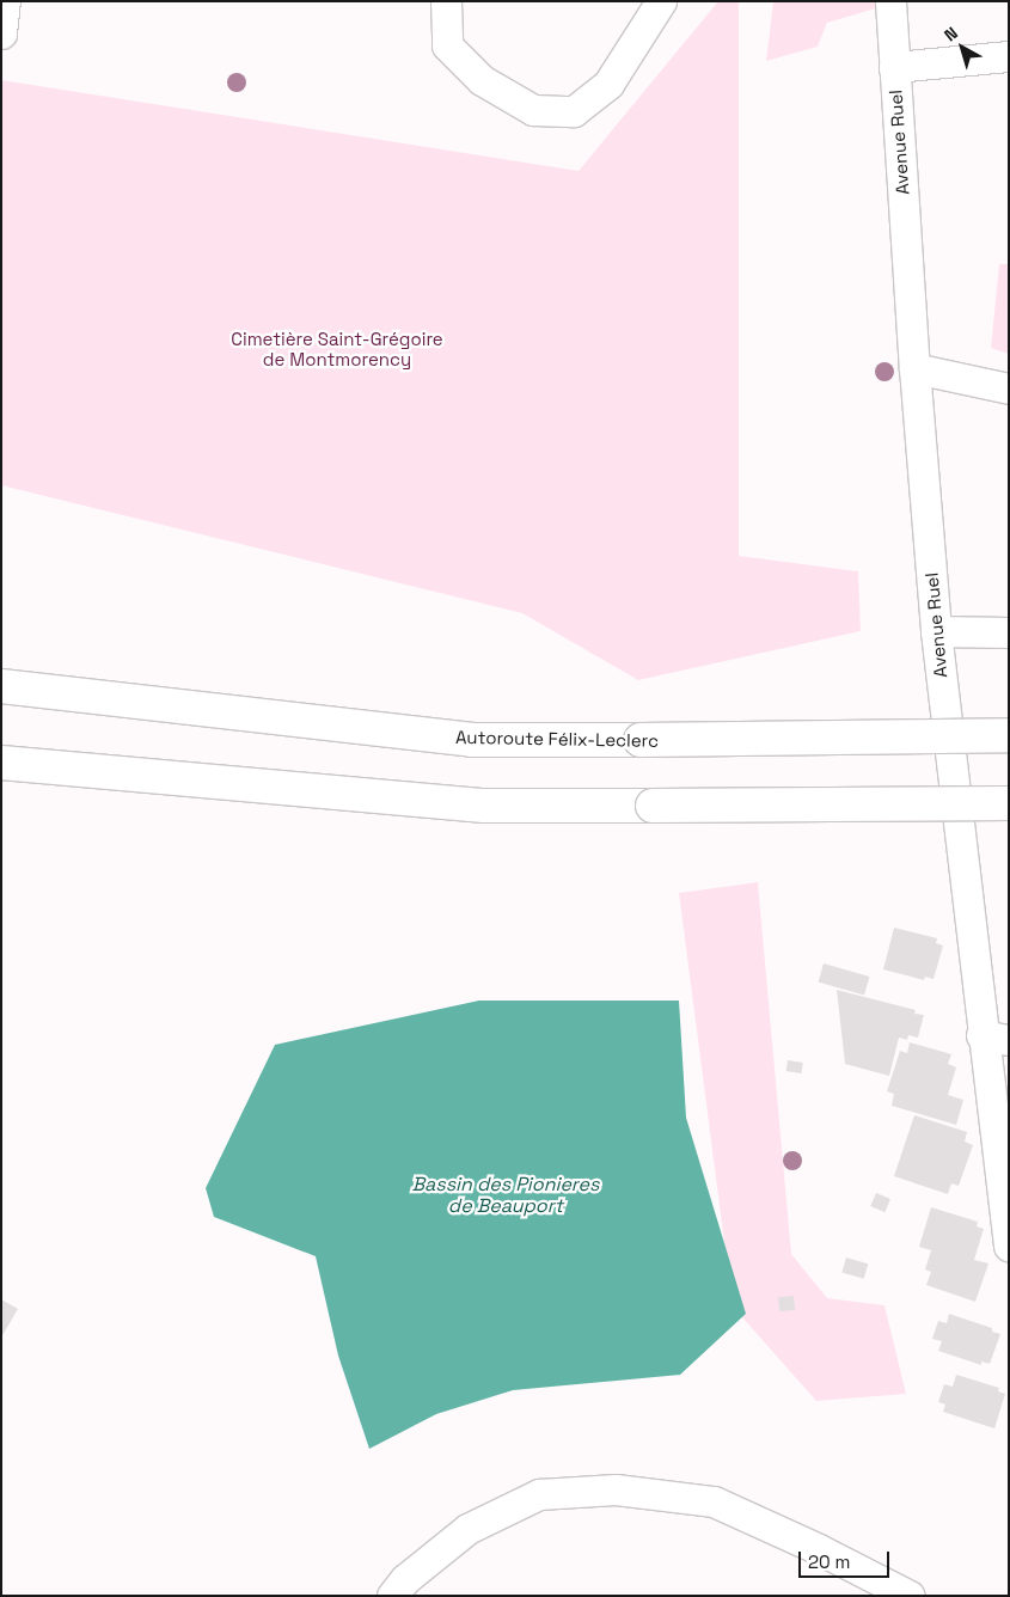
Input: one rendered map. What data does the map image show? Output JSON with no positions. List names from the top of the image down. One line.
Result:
{"streets":{"highway":["Autoroute Félix-Leclerc"],"street":["Avenue Ruel"]},"water":["Bassin des Pionieres de Beauport"],"parks":["Cimetière Saint-Grégoire de Montmorency"],"scale_bar":"20 m","north":"top left"}
